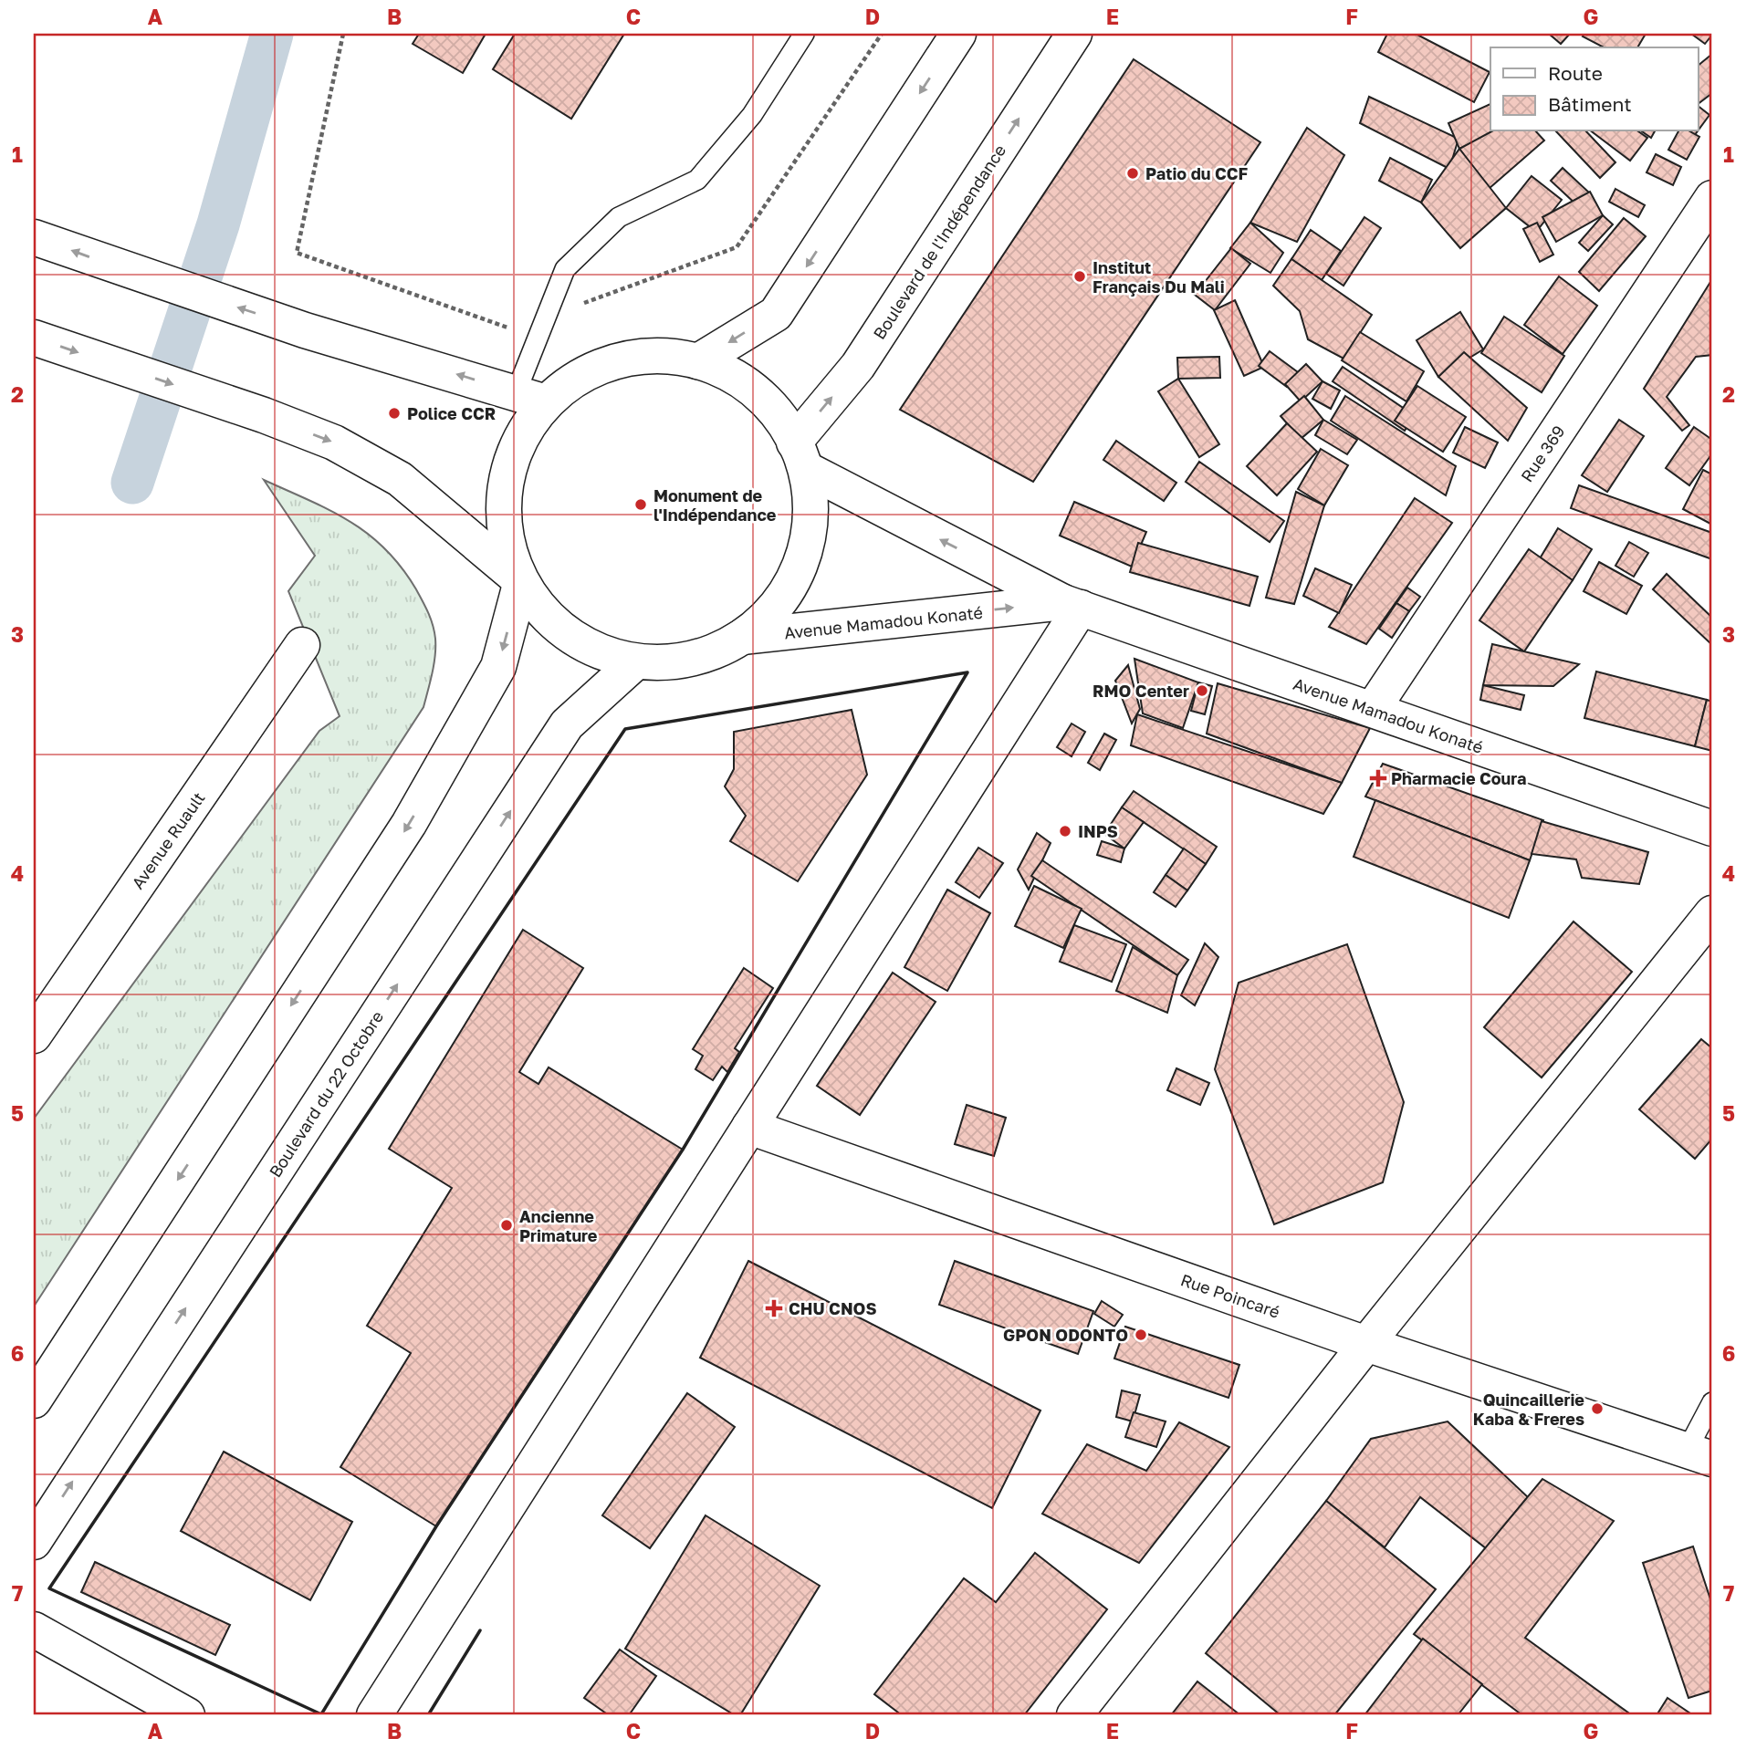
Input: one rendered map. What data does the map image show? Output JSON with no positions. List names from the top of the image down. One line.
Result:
{"streets":{"main road":["Boulevard de l'Indépendance","Rue 369","Avenue Mamadou Konaté","Avenue Ruault","Boulevard du 22 Octobre","Rue Poincaré"]},"crossings":[["Boulevard de l'Indépendance","Avenue Mamadou Konaté"],["Rue 369","Avenue Mamadou Konaté"]],"places":{"other":["Patio du CCF","Institut Français Du Mali","Police CCR","Monument de l'Indépendance","RMO Center","INPS","Ancienne Primature","GPON ODONTO","Quincaillerie Kaba & Freres"],"health":["Pharmacie Coura","CHU CNOS"]},"legend":["Route","Bâtiment"],"grid":{"columns":["A","B","C","D","E","F","G"],"rows":["1","2","3","4","5","6","7"]}}
